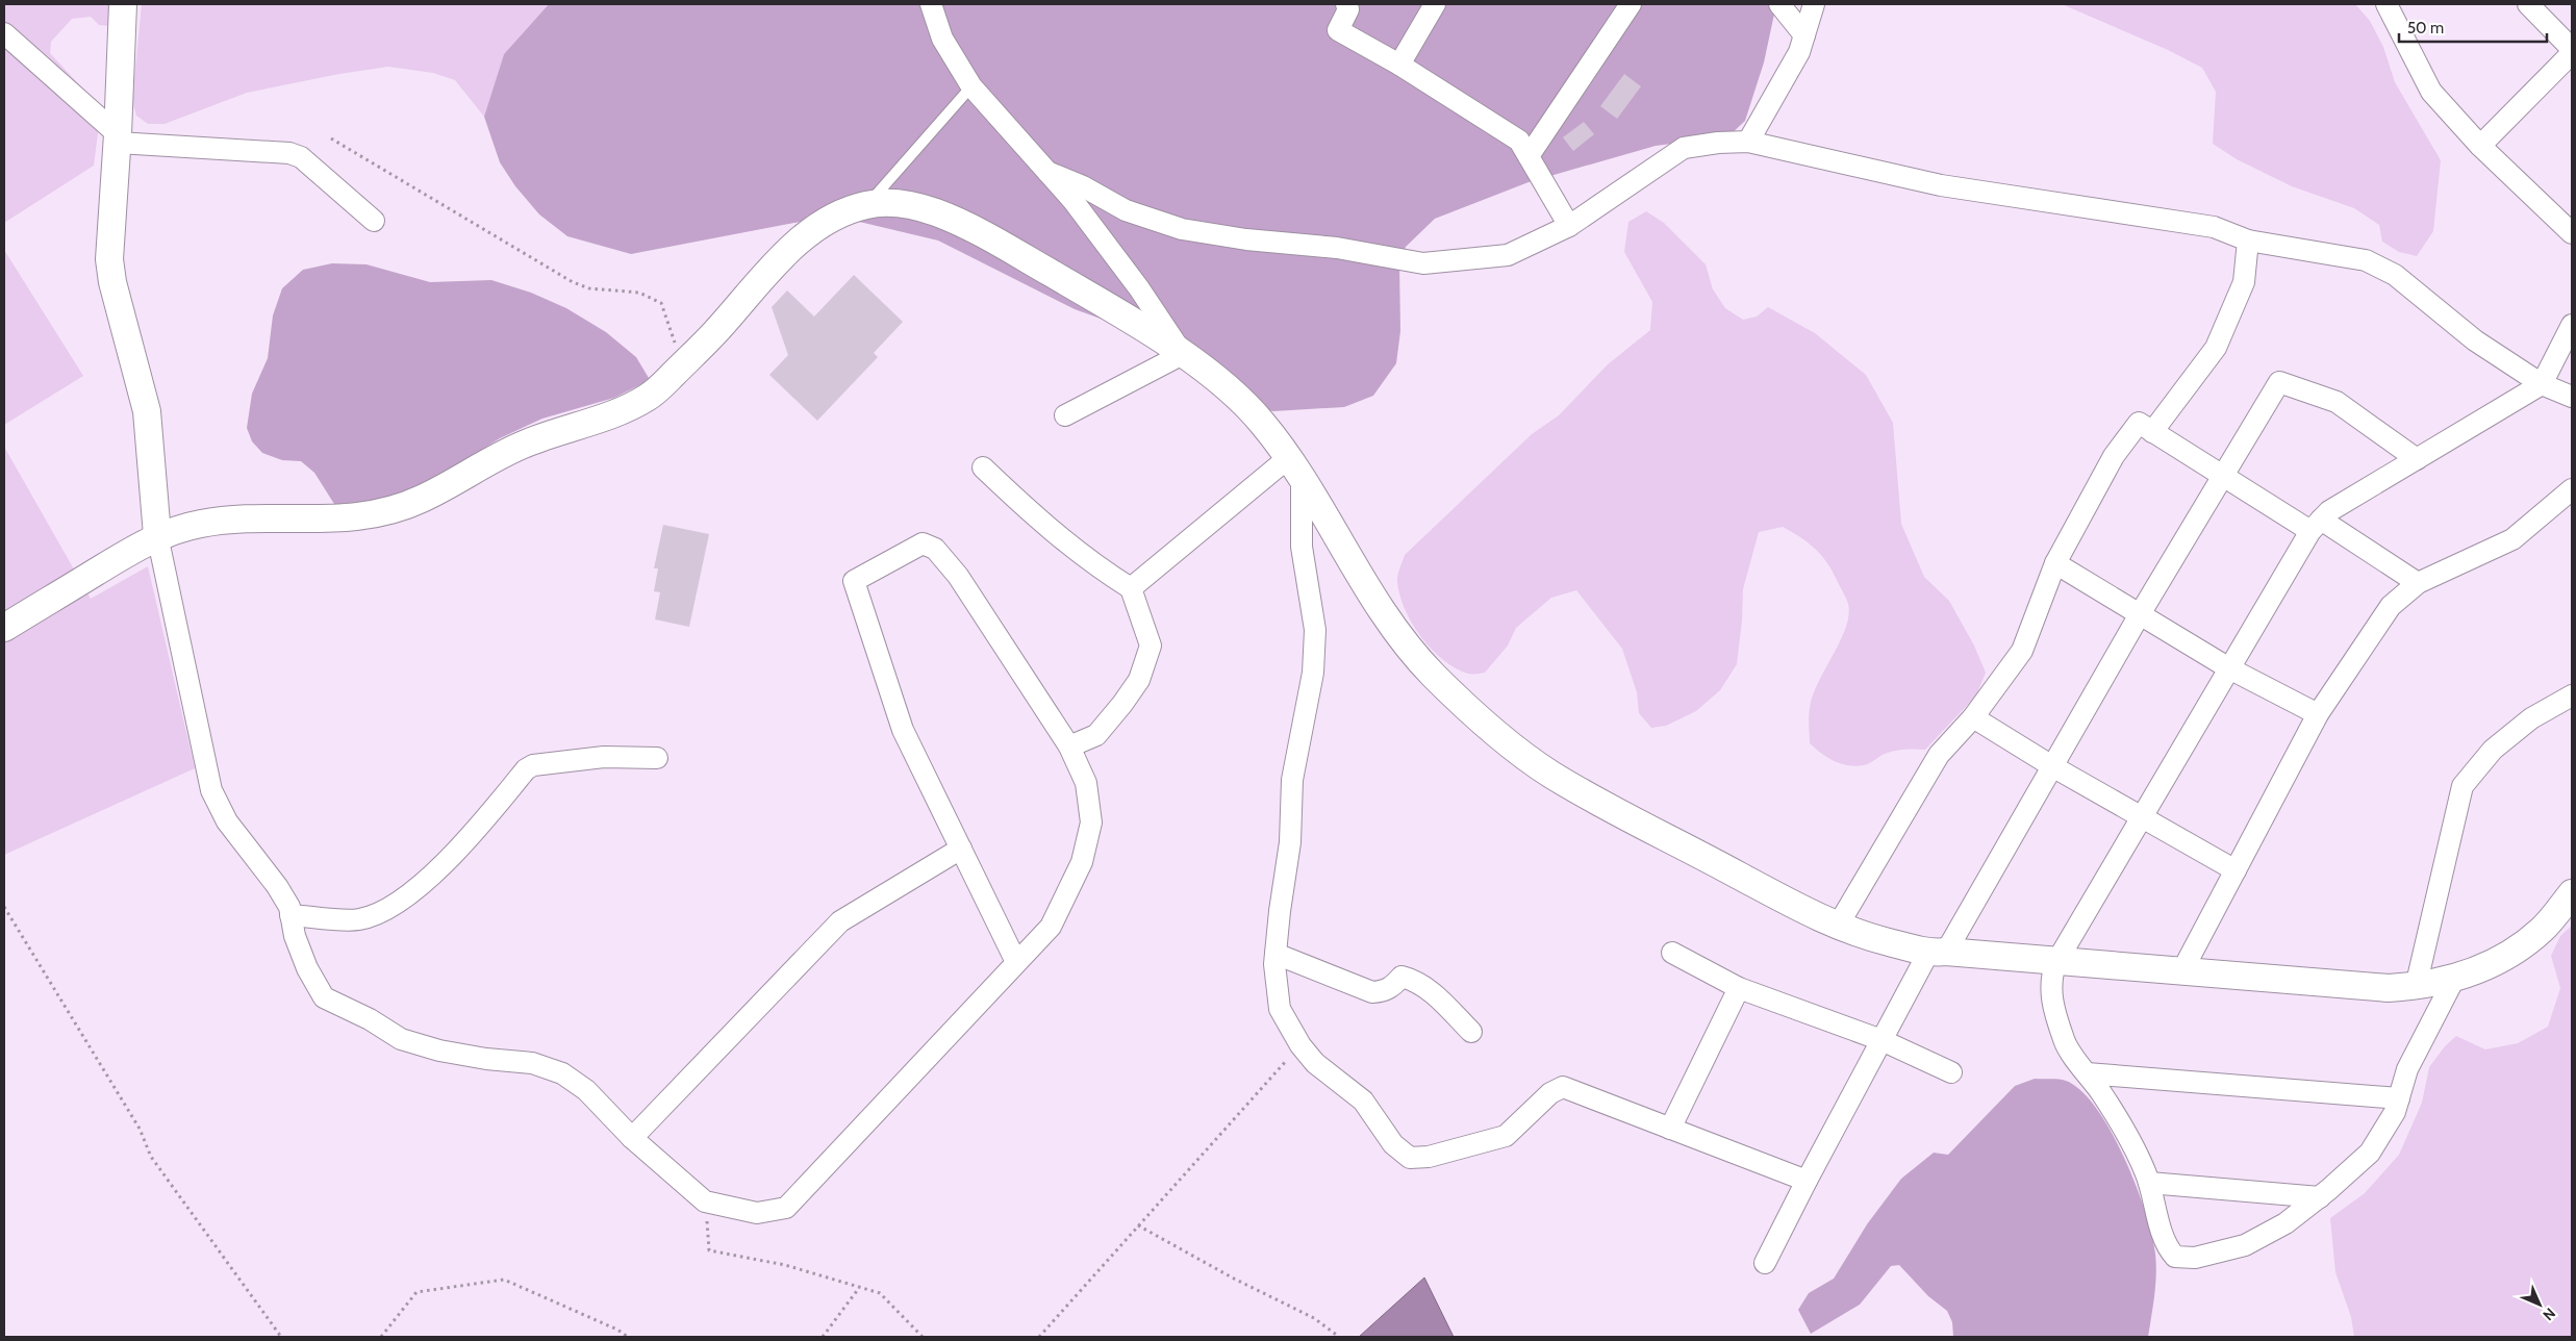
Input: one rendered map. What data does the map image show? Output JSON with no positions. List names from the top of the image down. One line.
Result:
{"scale_bar":"50 m","north":"bottom right"}
